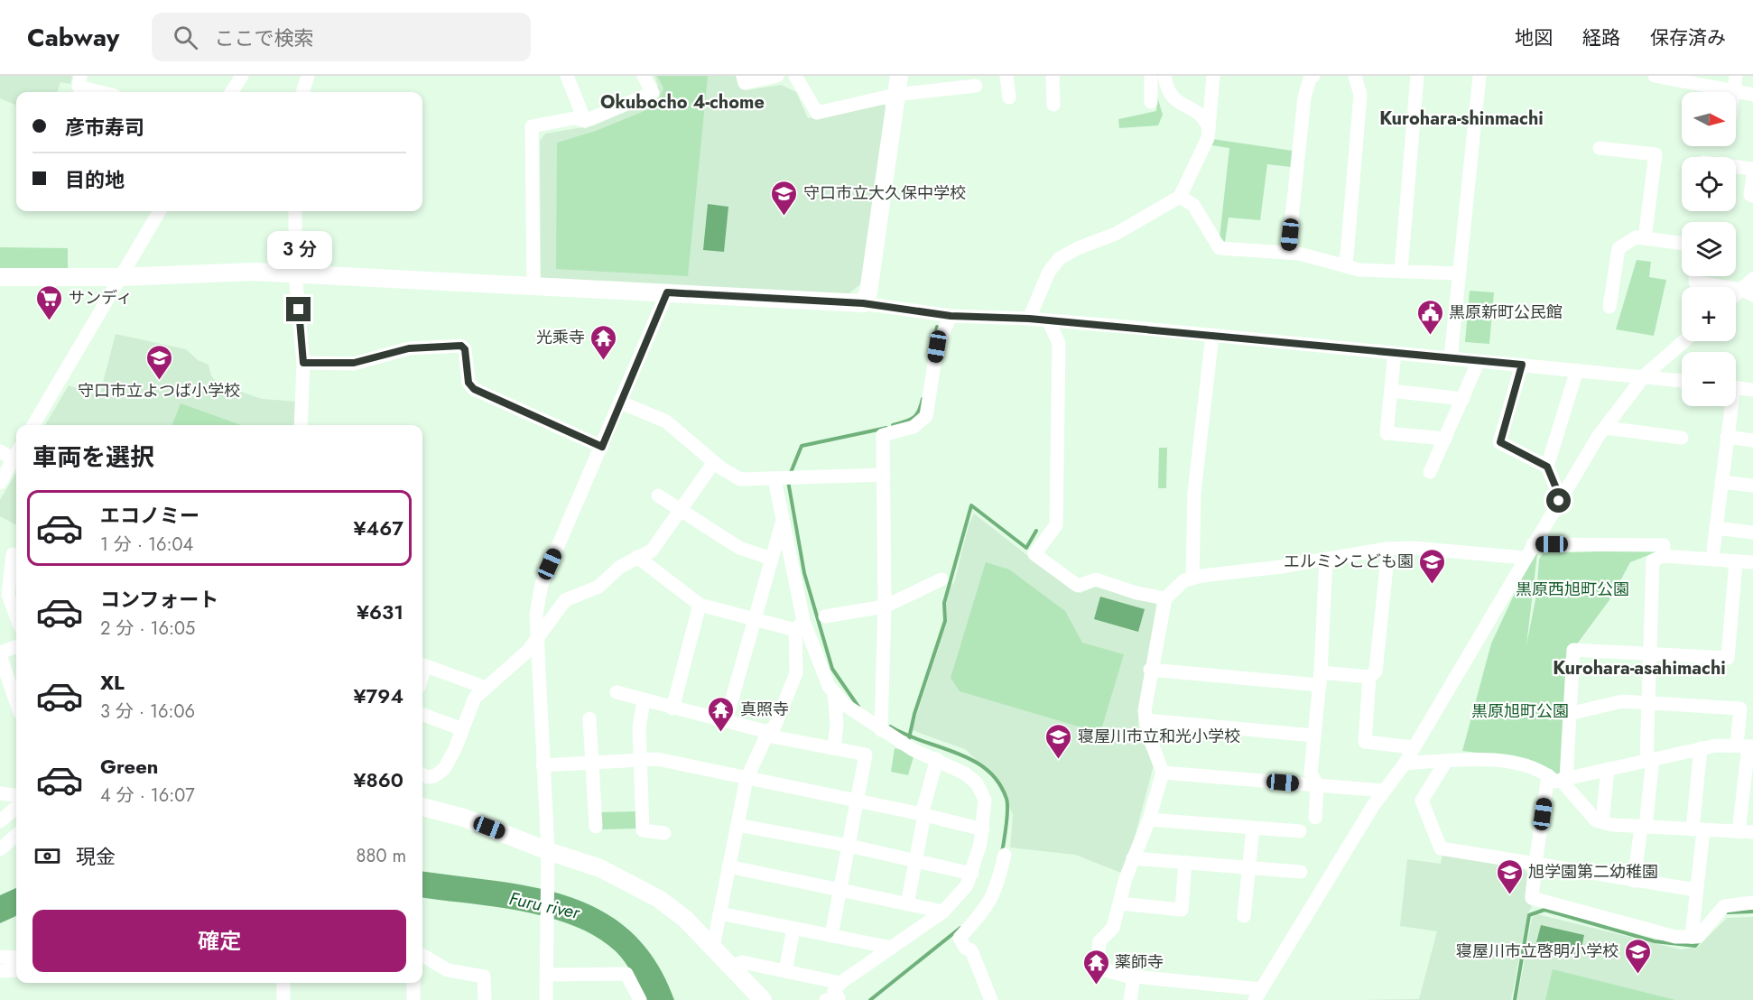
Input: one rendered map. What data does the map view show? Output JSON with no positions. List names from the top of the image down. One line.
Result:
{"districts":["Okubocho 4-chome","Kurohara-shinmachi","Kurohara-asahimachi"],"water":["Furu river"],"parks":["黒原西旭町公園","黒原旭町公園"],"places":{"school or university":["守口市立大久保中学校","守口市立よつば小学校","エルミンこども園","寝屋川市立和光小学校","旭学園第二幼稚園","寝屋川市立啓明小学校"],"supermarket":["サンディ"],"public building":["黒原新町公民館"],"temple":["光乘寺","真照寺","薬師寺"]},"north":"right","page":{"header":"Cabway","search":"ここで検索","nav":["地図","経路","保存済み"],"map_buttons":["+","−"],"banner":["彦市寿司","目的地"],"bubble":"3 分","heading":"車両を選択","list":[{"name":"エコノミー","note":"1 分 · 16:04","value":"¥467"},{"name":"コンフォート","note":"2 分 · 16:05","value":"¥631"},{"name":"XL","note":"3 分 · 16:06","value":"¥794"},{"name":"Green","note":"4 分 · 16:07","value":"¥860"}],"pay":["現金","880 m"],"buttons":"確定"}}
